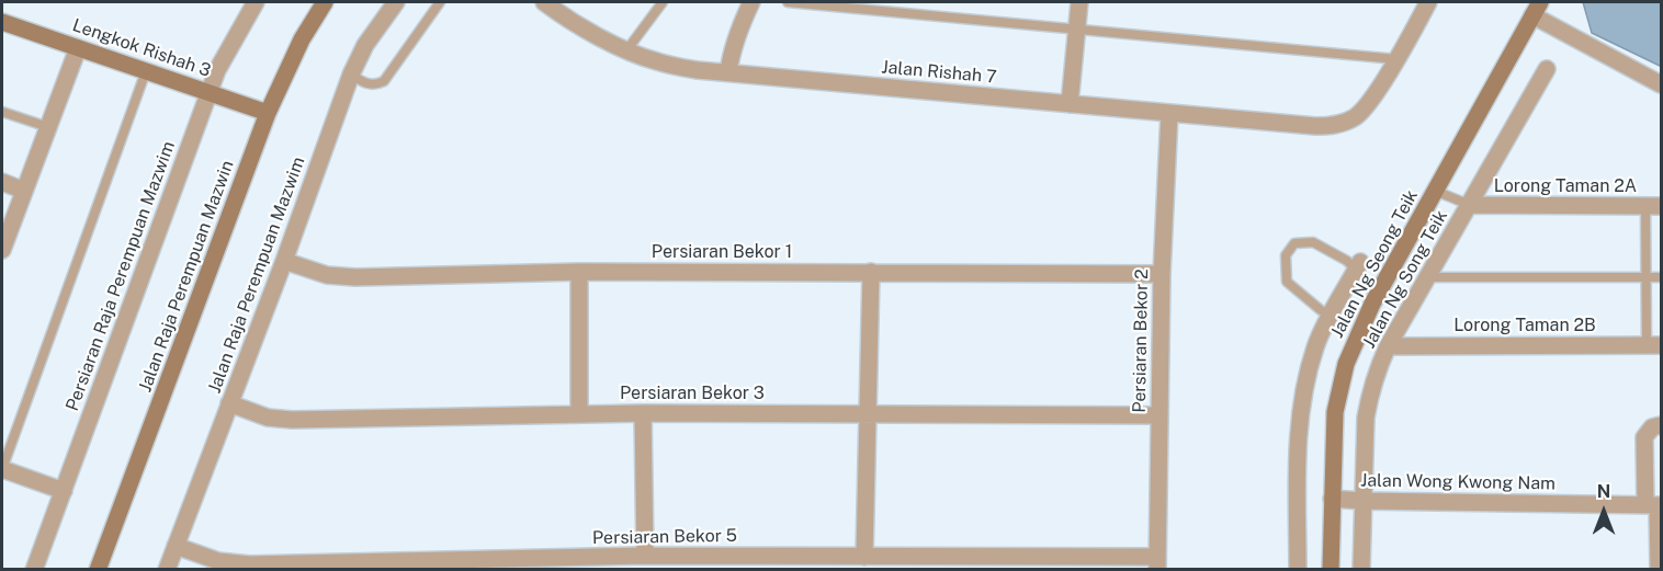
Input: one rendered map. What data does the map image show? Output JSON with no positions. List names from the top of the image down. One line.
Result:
{"streets":{"main road":["Lengkok Rishah 3","Jalan Ng Seong Teik","Jalan Raja Perempuan Mazwin"],"street":["Jalan Rishah 7","Lorong Taman 2A","Persiaran Bekor 1","Jalan Raja Perempuan Mazwim","Persiaran Raja Perempuan Mazwim","Jalan Ng Song Teik","Lorong Taman 2B","Persiaran Bekor 2","Persiaran Bekor 3","Jalan Wong Kwong Nam","Persiaran Bekor 5"]},"crossings":[["Lengkok Rishah 3","Persiaran Raja Perempuan Mazwim"],["Lengkok Rishah 3","Jalan Raja Perempuan Mazwin"],["Jalan Rishah 7","Persiaran Bekor 2"],["Lorong Taman 2A","Jalan Ng Song Teik"],["Persiaran Bekor 1","Jalan Raja Perempuan Mazwim"],["Persiaran Bekor 1","Persiaran Bekor 2"],["Jalan Ng Seong Teik","Jalan Wong Kwong Nam"],["Jalan Raja Perempuan Mazwim","Persiaran Bekor 3"],["Jalan Raja Perempuan Mazwim","Persiaran Bekor 5"],["Jalan Ng Song Teik","Lorong Taman 2B"],["Jalan Ng Song Teik","Jalan Wong Kwong Nam"],["Persiaran Bekor 2","Persiaran Bekor 3"],["Persiaran Bekor 2","Persiaran Bekor 5"]],"north":"top"}
